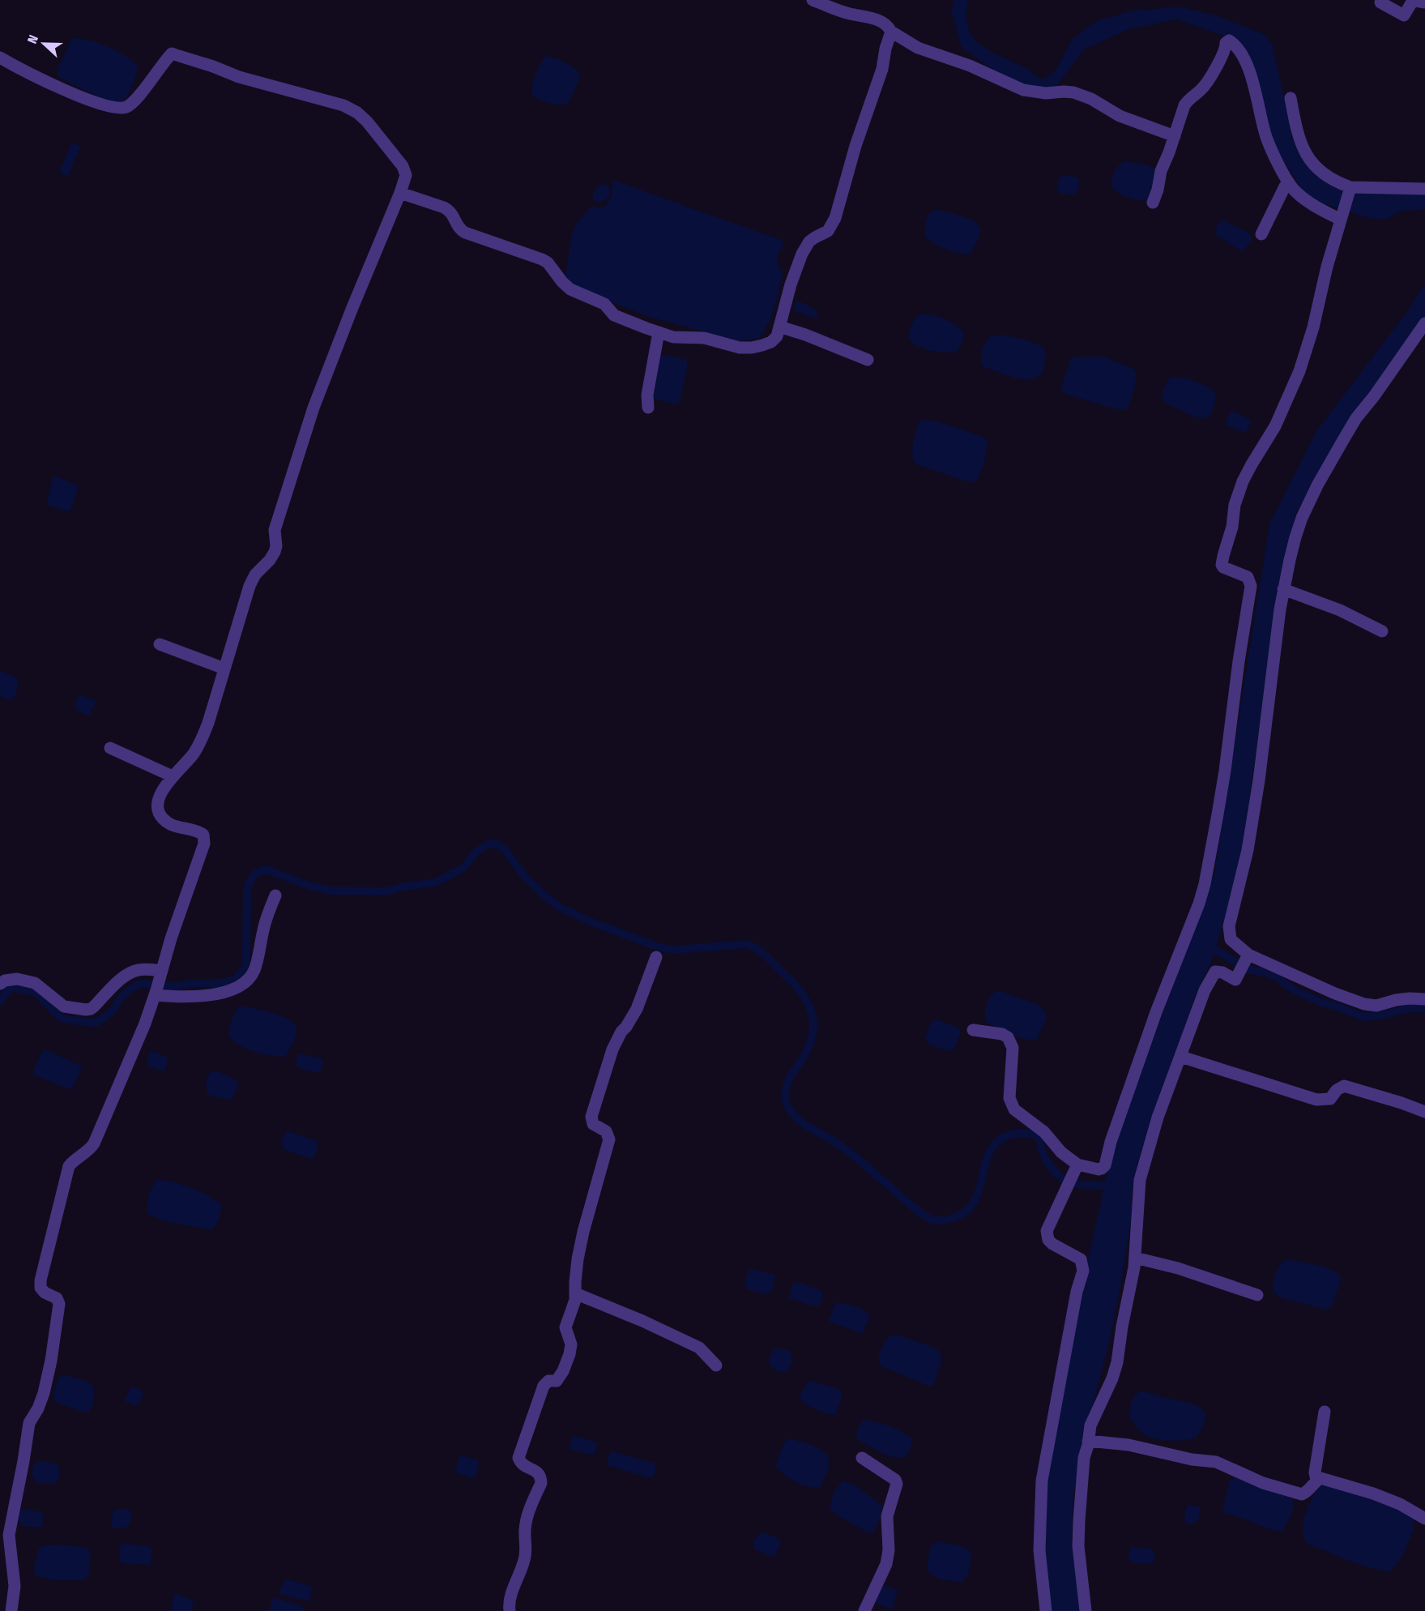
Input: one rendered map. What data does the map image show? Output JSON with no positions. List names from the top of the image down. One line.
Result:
{"north":"left"}
